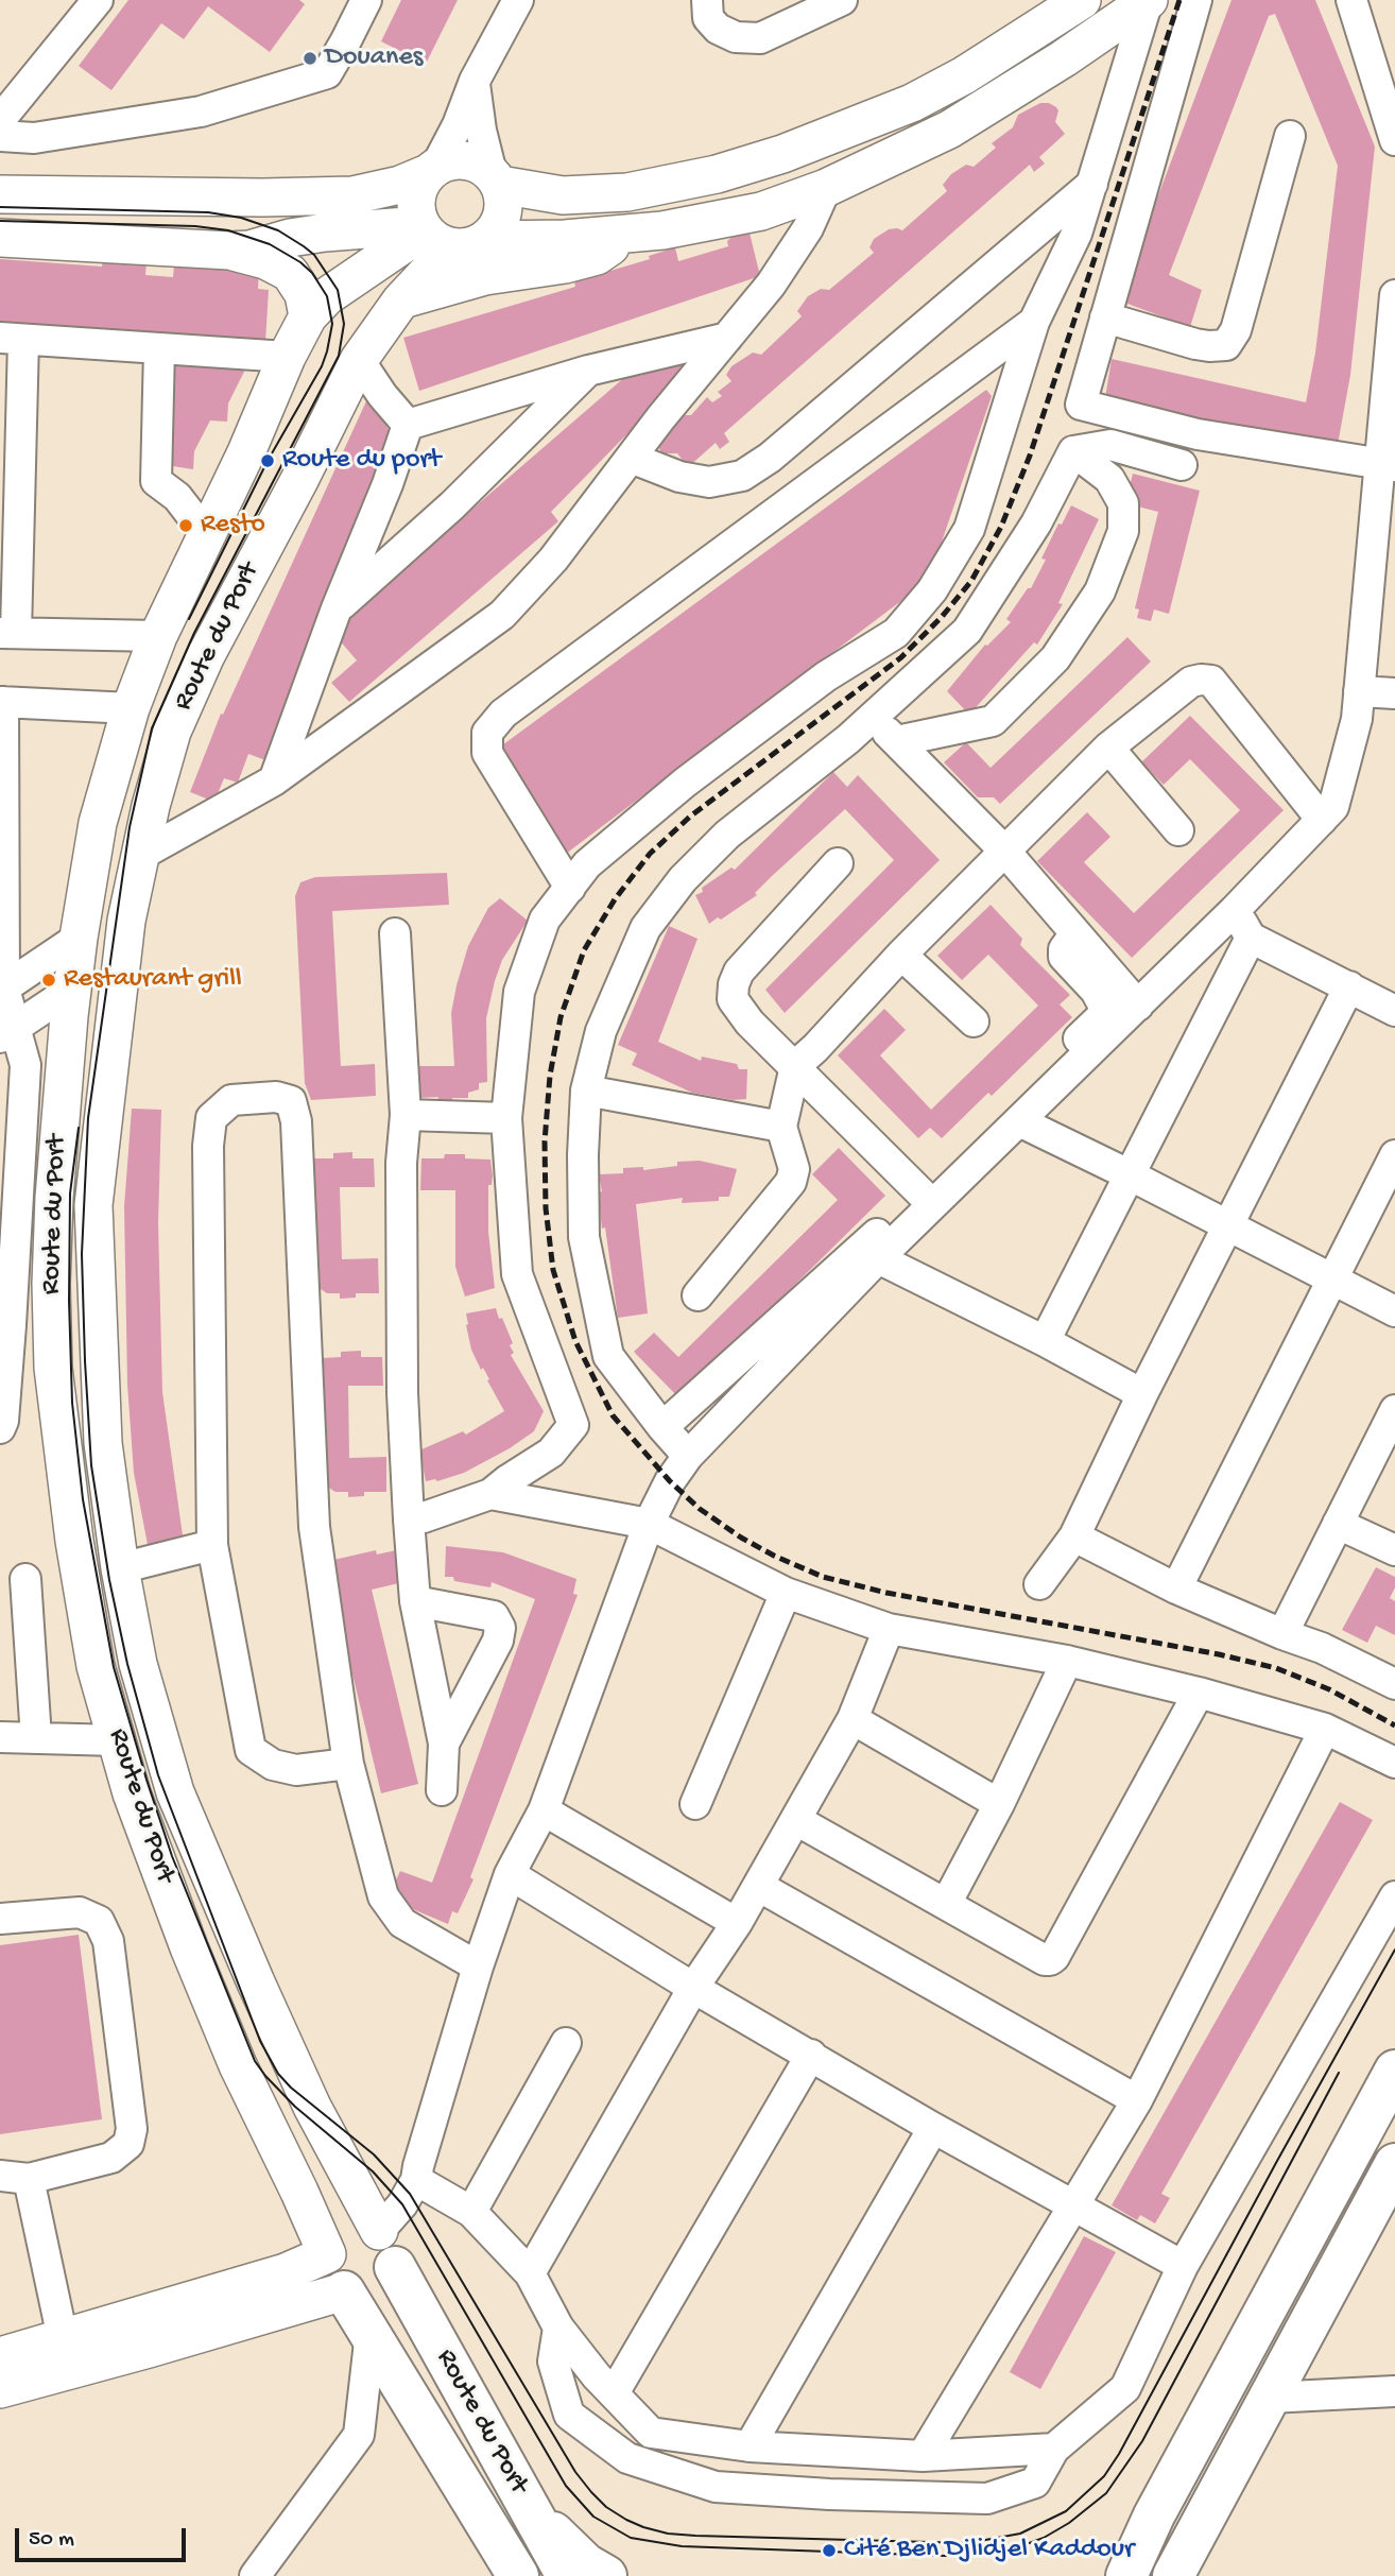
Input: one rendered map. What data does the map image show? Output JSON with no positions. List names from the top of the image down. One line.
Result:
{"streets":{"highway":["Route du Port"]},"places":["Douanes","Route du port","Resto","Restaurant grill","Cité Ben Djlidjel Kaddour"],"scale_bar":"50 m"}
